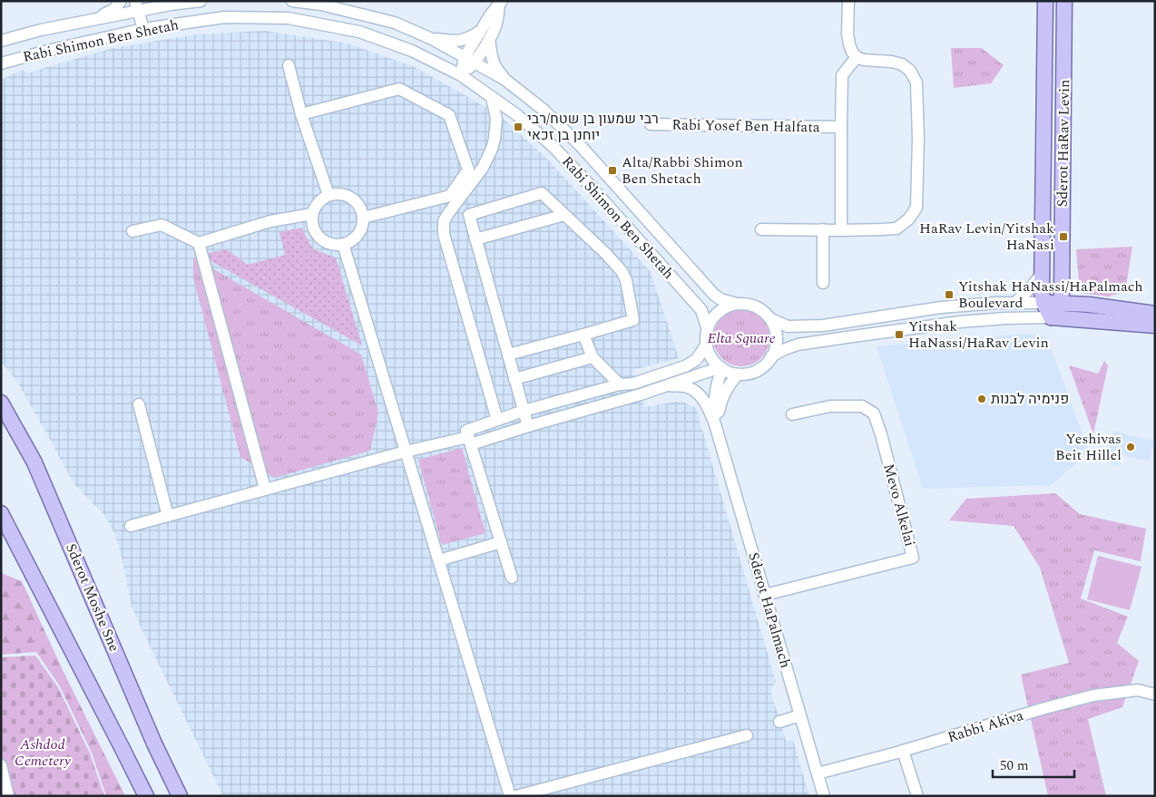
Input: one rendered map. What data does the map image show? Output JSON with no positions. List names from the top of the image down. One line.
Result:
{"streets":{"main road":["Sderot HaRav Levin","Sderot Moshe Sne"],"street":["Rabi Shimon Ben Shetah","Rabi Yosef Ben Halfata","Mevo Alkelai","Sderot HaPalmach","Rabbi Akiva"]},"crossings":[["Rabi Shimon Ben Shetah","Sderot HaPalmach"],["Mevo Alkelai","Sderot HaPalmach"],["Sderot HaPalmach","Rabbi Akiva"]],"parks":["Elta Square","Ashdod Cemetery"],"places":{"transit":["רבי שמעון בן שטח/רבי יוחנן בן זכאי","Alta/Rabbi Shimon Ben Shetach","HaRav Levin/Yitshak HaNasi","Yitshak HaNassi/HaPalmach Boulevard","Yitshak HaNassi/HaRav Levin"],"other":["פנימיה לבנות","Yeshivas Beit Hillel"]},"scale_bar":"50 m"}
